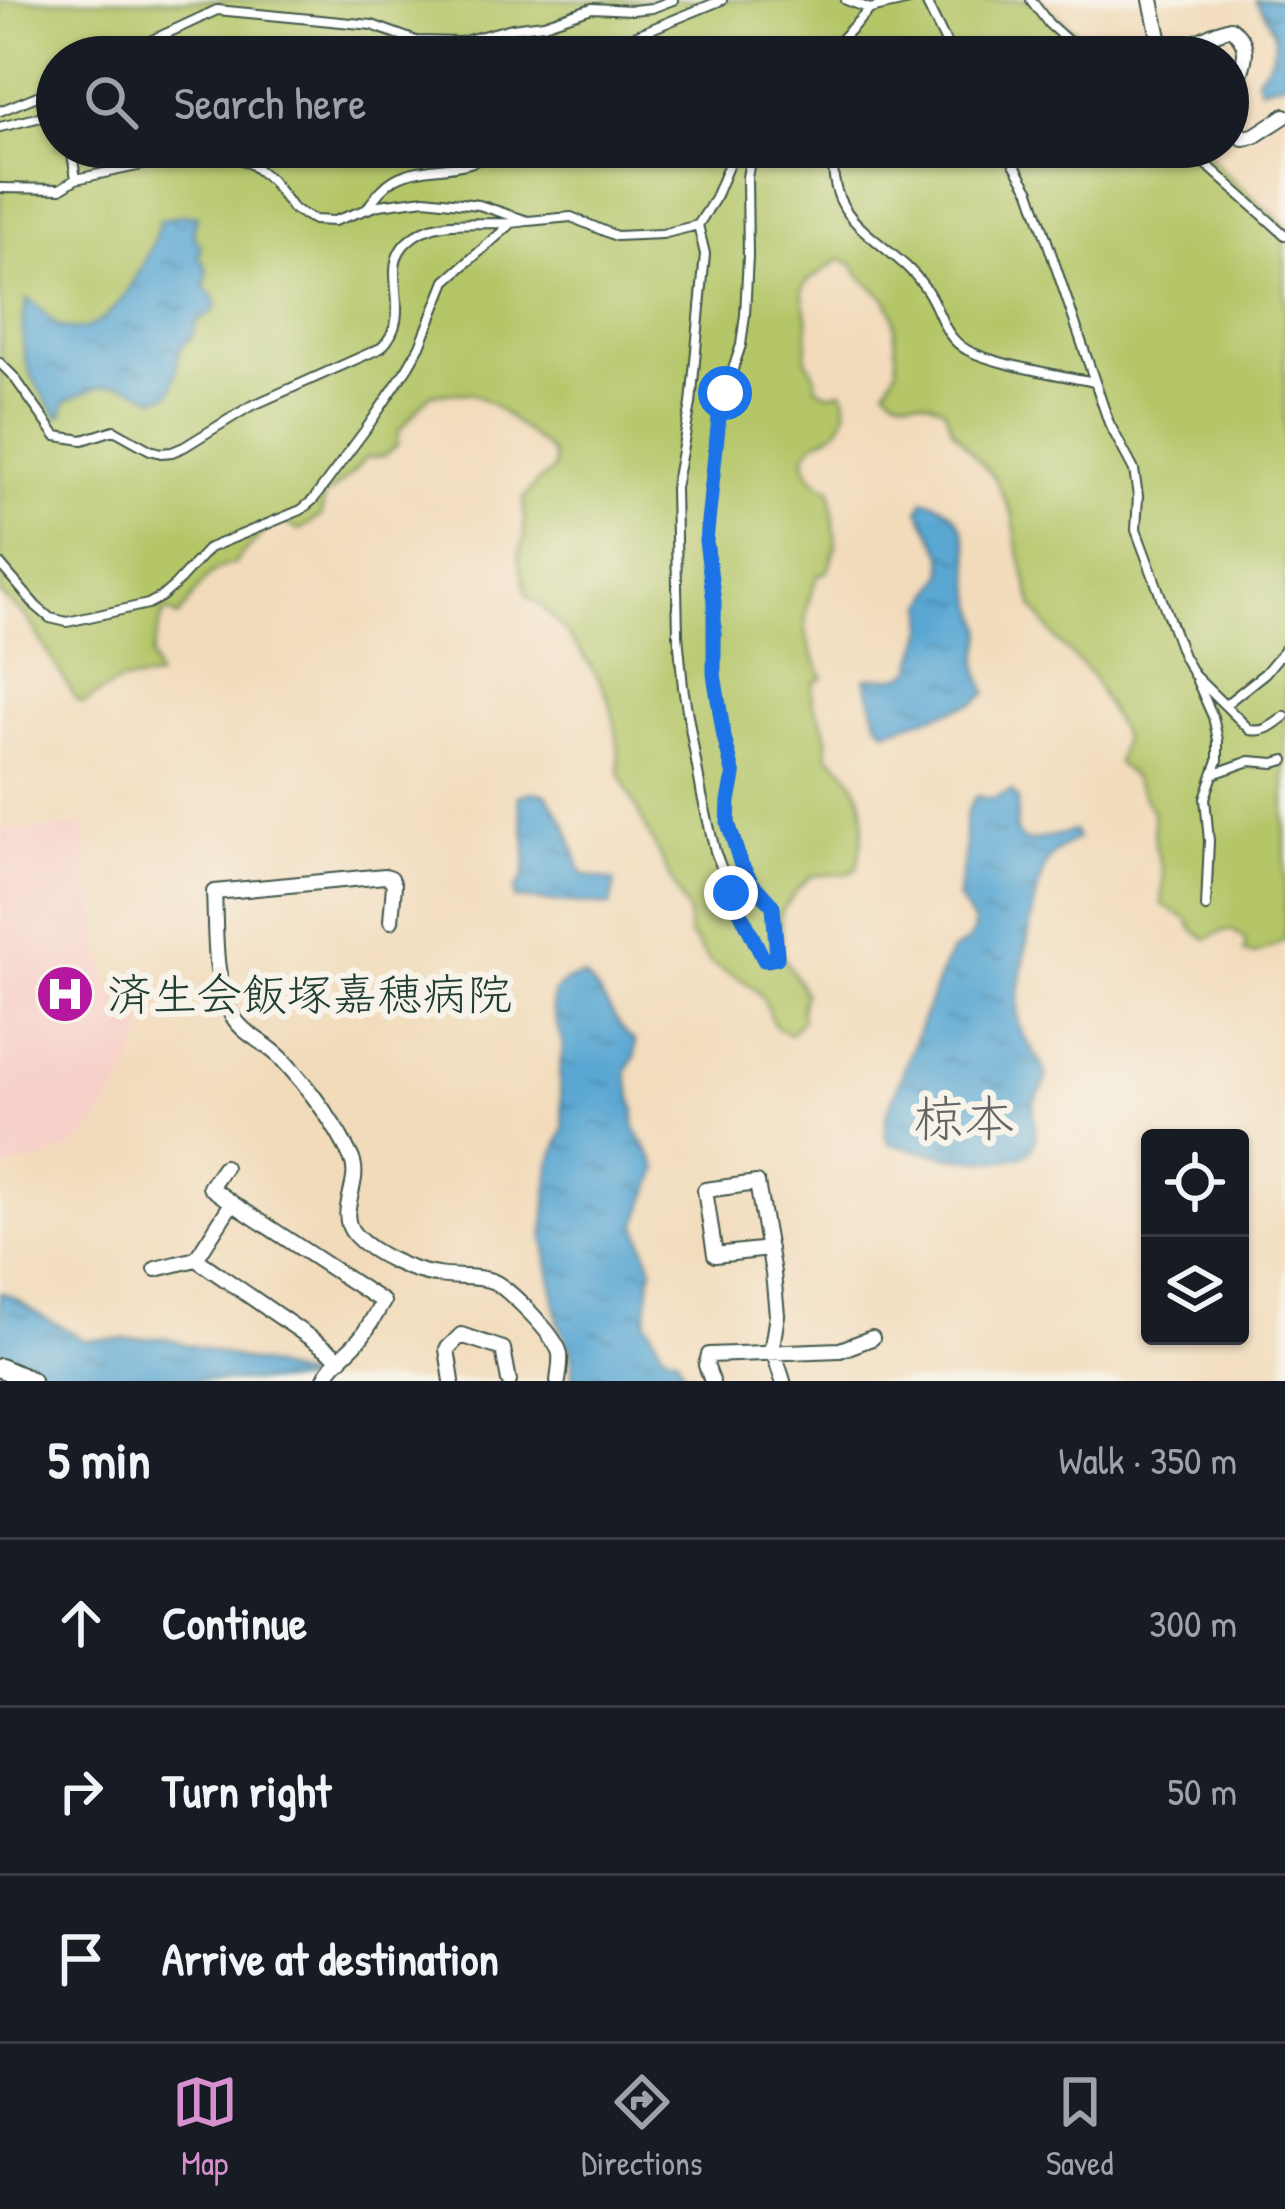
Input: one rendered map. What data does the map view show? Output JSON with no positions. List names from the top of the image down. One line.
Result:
{"districts":["椋本"],"places":{"hospital":["済生会飯塚嘉穂病院"]},"page":{"search":"Search here","heading":["5 min","Walk · 350 m"],"list":[["Continue","300 m"],["Turn right","50 m"],"Arrive at destination"],"nav":["Map","Directions","Saved"]}}
